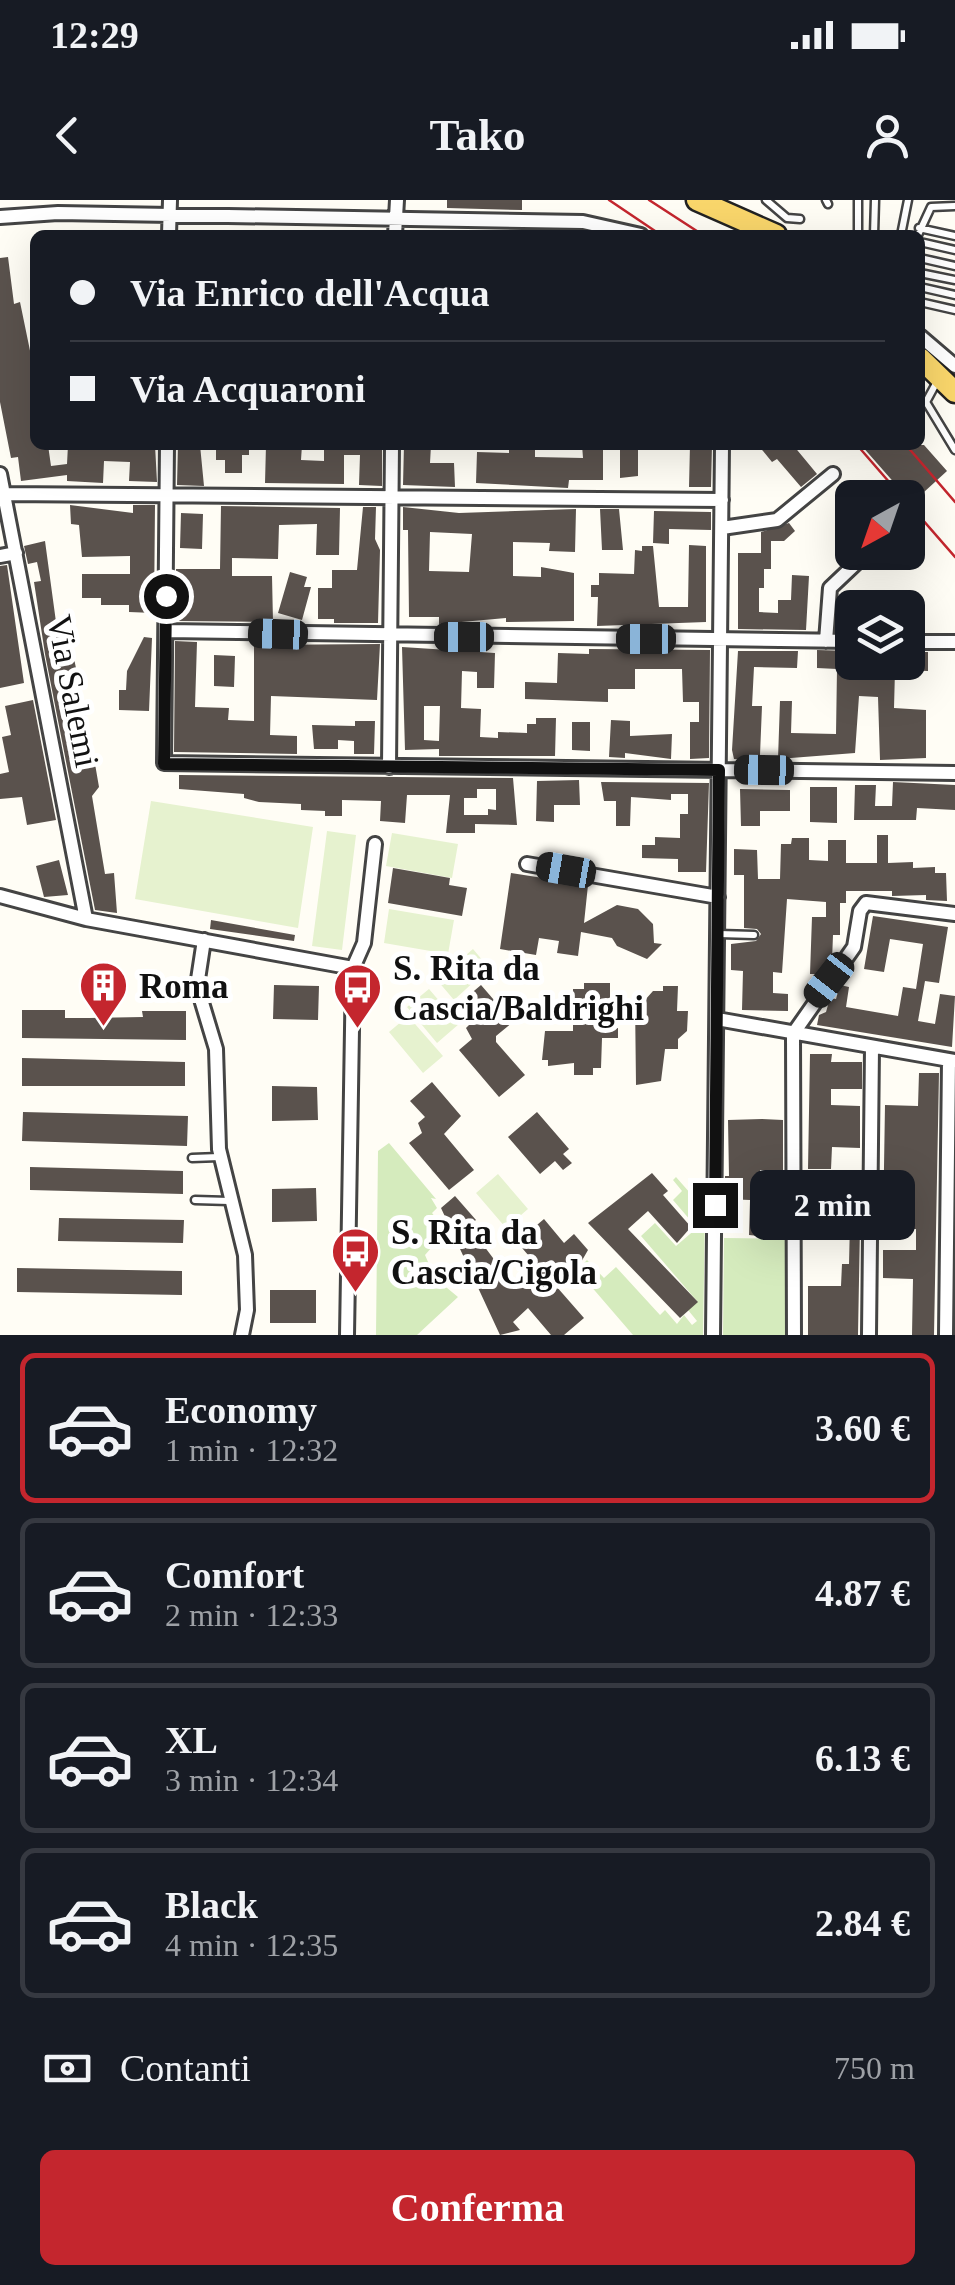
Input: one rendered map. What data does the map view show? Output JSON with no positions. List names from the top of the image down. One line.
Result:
{"streets":{"street":["Via Salemi"]},"places":{"building":["Roma"],"bus stop":["S. Rita da Cascia/Baldrighi","S. Rita da Cascia/Cigola"]},"north":"bottom left","page":{"status":"12:29","header":"Tako","banner":["Via Enrico dell'Acqua","Via Acquaroni"],"bubble":"2 min","list":[{"name":"Economy","note":"1 min · 12:32","value":"3.60 €"},{"name":"Comfort","note":"2 min · 12:33","value":"4.87 €"},{"name":"XL","note":"3 min · 12:34","value":"6.13 €"},{"name":"Black","note":"4 min · 12:35","value":"2.84 €"}],"pay":["Contanti","750 m"],"buttons":"Conferma"}}
